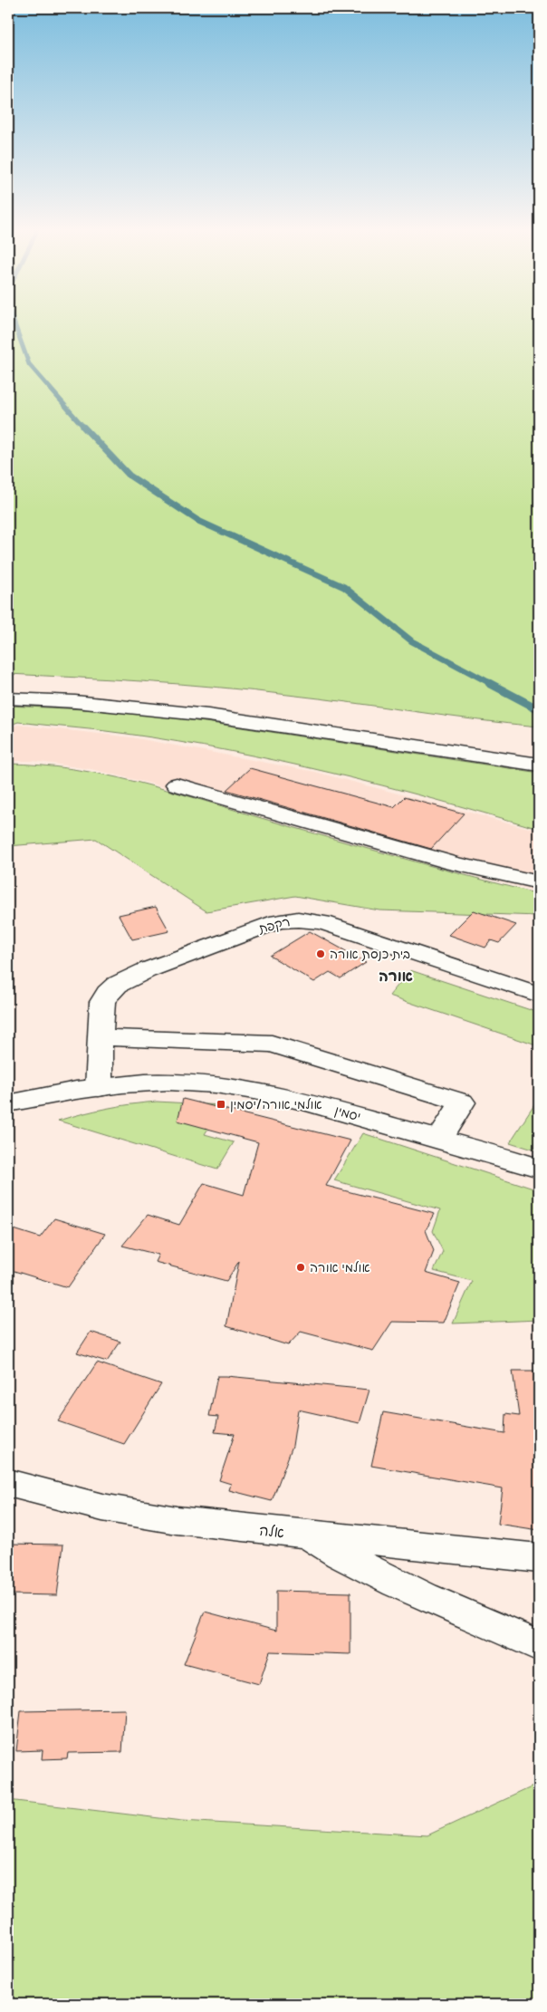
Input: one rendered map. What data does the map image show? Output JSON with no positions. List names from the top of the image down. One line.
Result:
{"streets":{"street":["רקפת","יסמין","אלה"]},"crossings":[["רקפת","יסמין"]],"districts":["אורה"],"places":{"other":["בית כנסת אורה","אולמי אורה"],"transit":["אולמי אורה/יסמין"]}}
